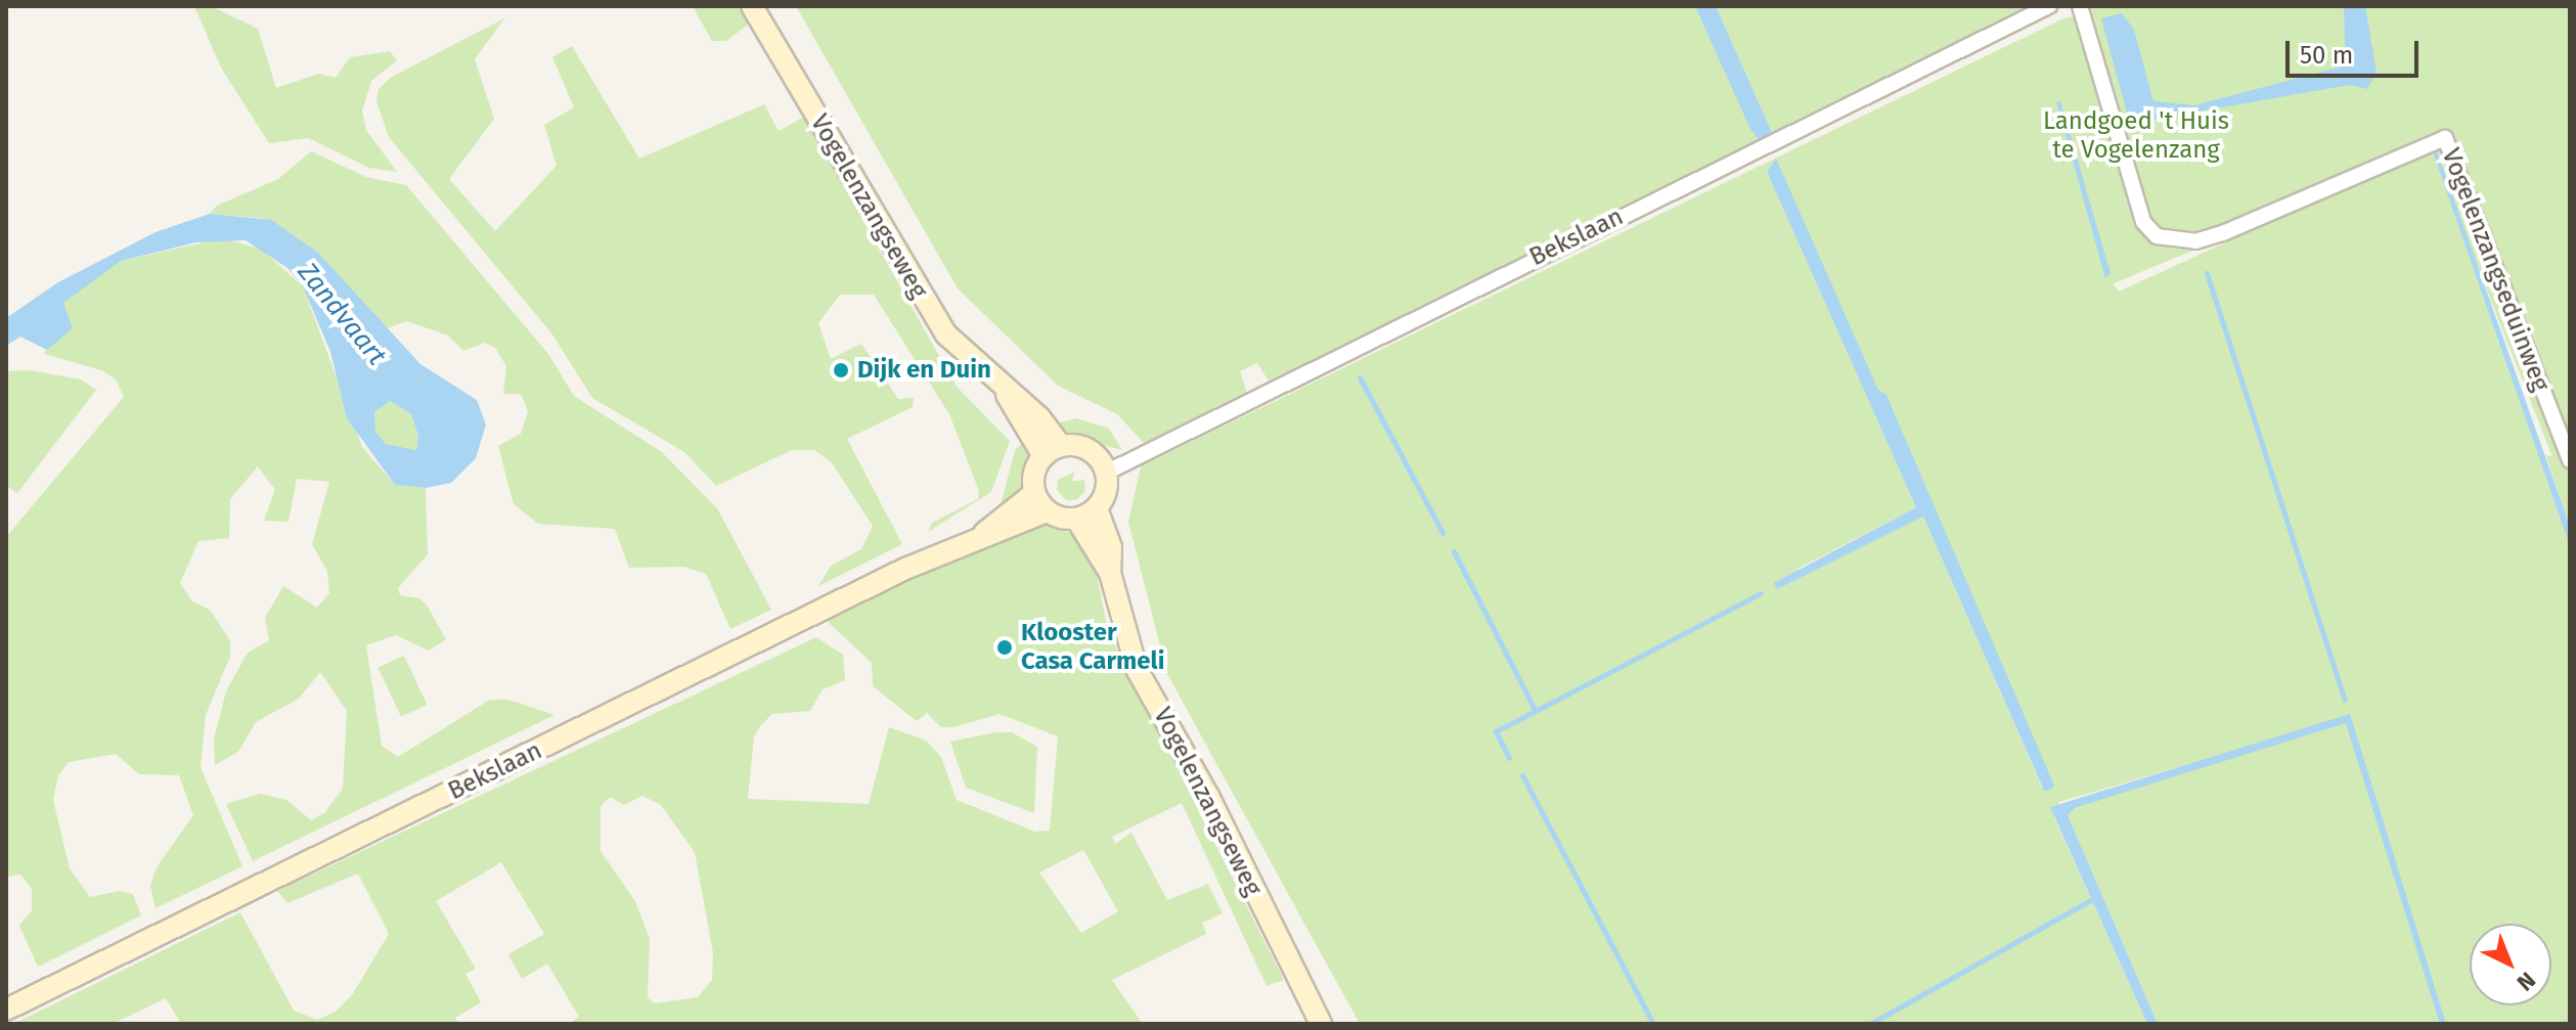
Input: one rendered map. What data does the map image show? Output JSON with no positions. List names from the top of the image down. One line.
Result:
{"streets":{"main road":["Vogelenzangseweg","Bekslaan"],"street":["Vogelenzangseduinweg"]},"crossings":[["Vogelenzangseweg","Bekslaan"]],"water":["Zandvaart"],"parks":["Landgoed 't Huis te Vogelenzang"],"places":["Dijk en Duin","Klooster Casa Carmeli"],"scale_bar":"50 m","north":"bottom right"}
